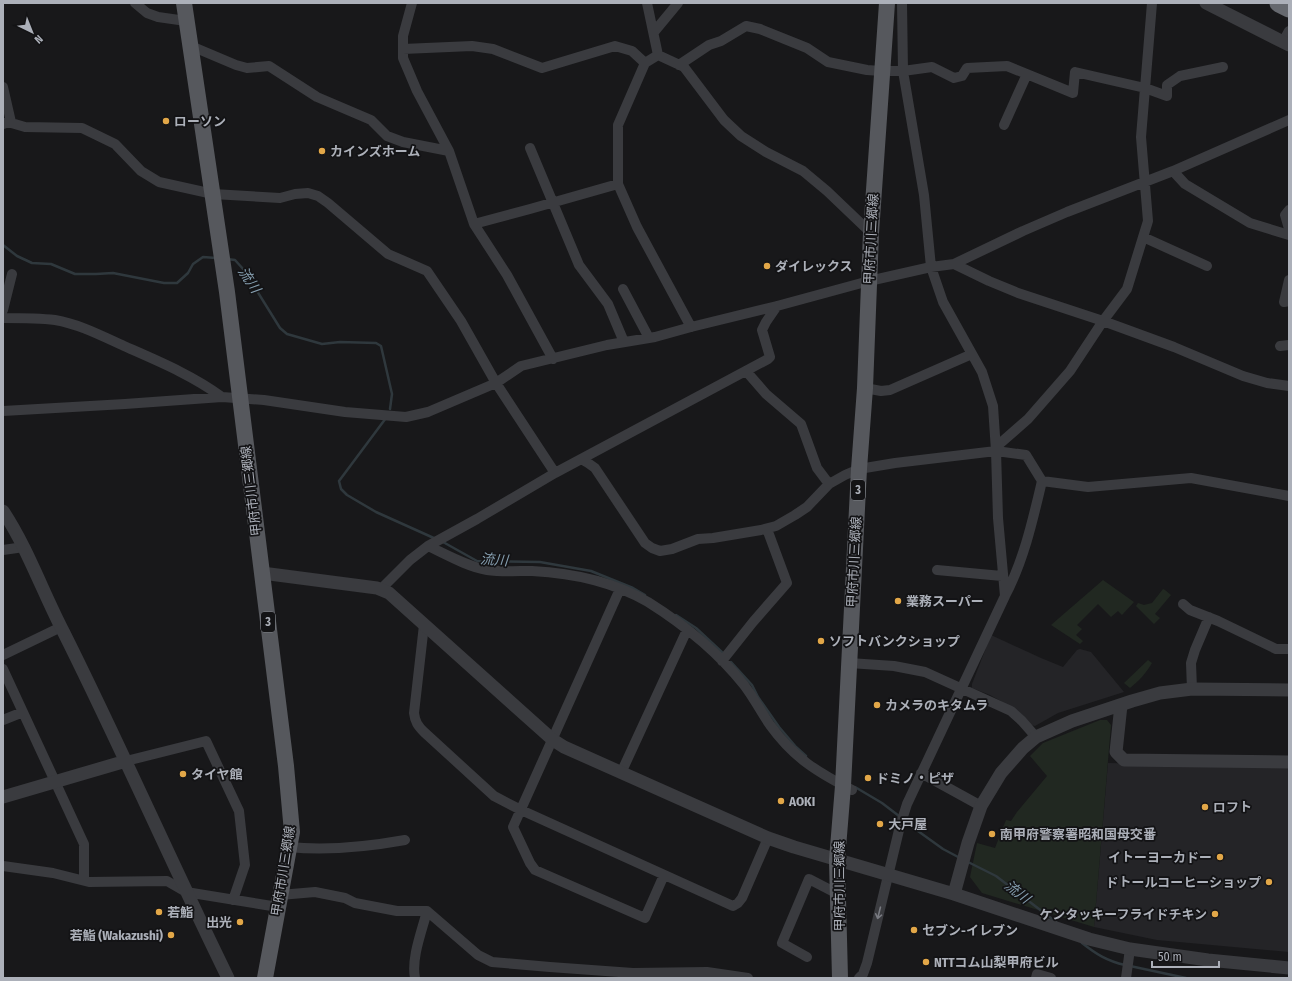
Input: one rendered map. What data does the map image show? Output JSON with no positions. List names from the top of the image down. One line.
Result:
{"streets":{"main road":["甲府市川三郷線","3"]},"water":["流川"],"places":["ローソン","カインズホーム","ダイレックス","業務スーパー","ソフトバンクショップ","カメラのキタムラ","タイヤ館","ドミノ・ピザ","AOKI","ロフト","大戸屋","南甲府警察署昭和国母交番","イトーヨーカドー","ドトールコーヒーショップ","若鮨","ケンタッキーフライドチキン","出光","セブン-イレブン","若鮨 (Wakazushi)","NTTコム山梨甲府ビル"],"scale_bar":"50 m","north":"bottom right"}
